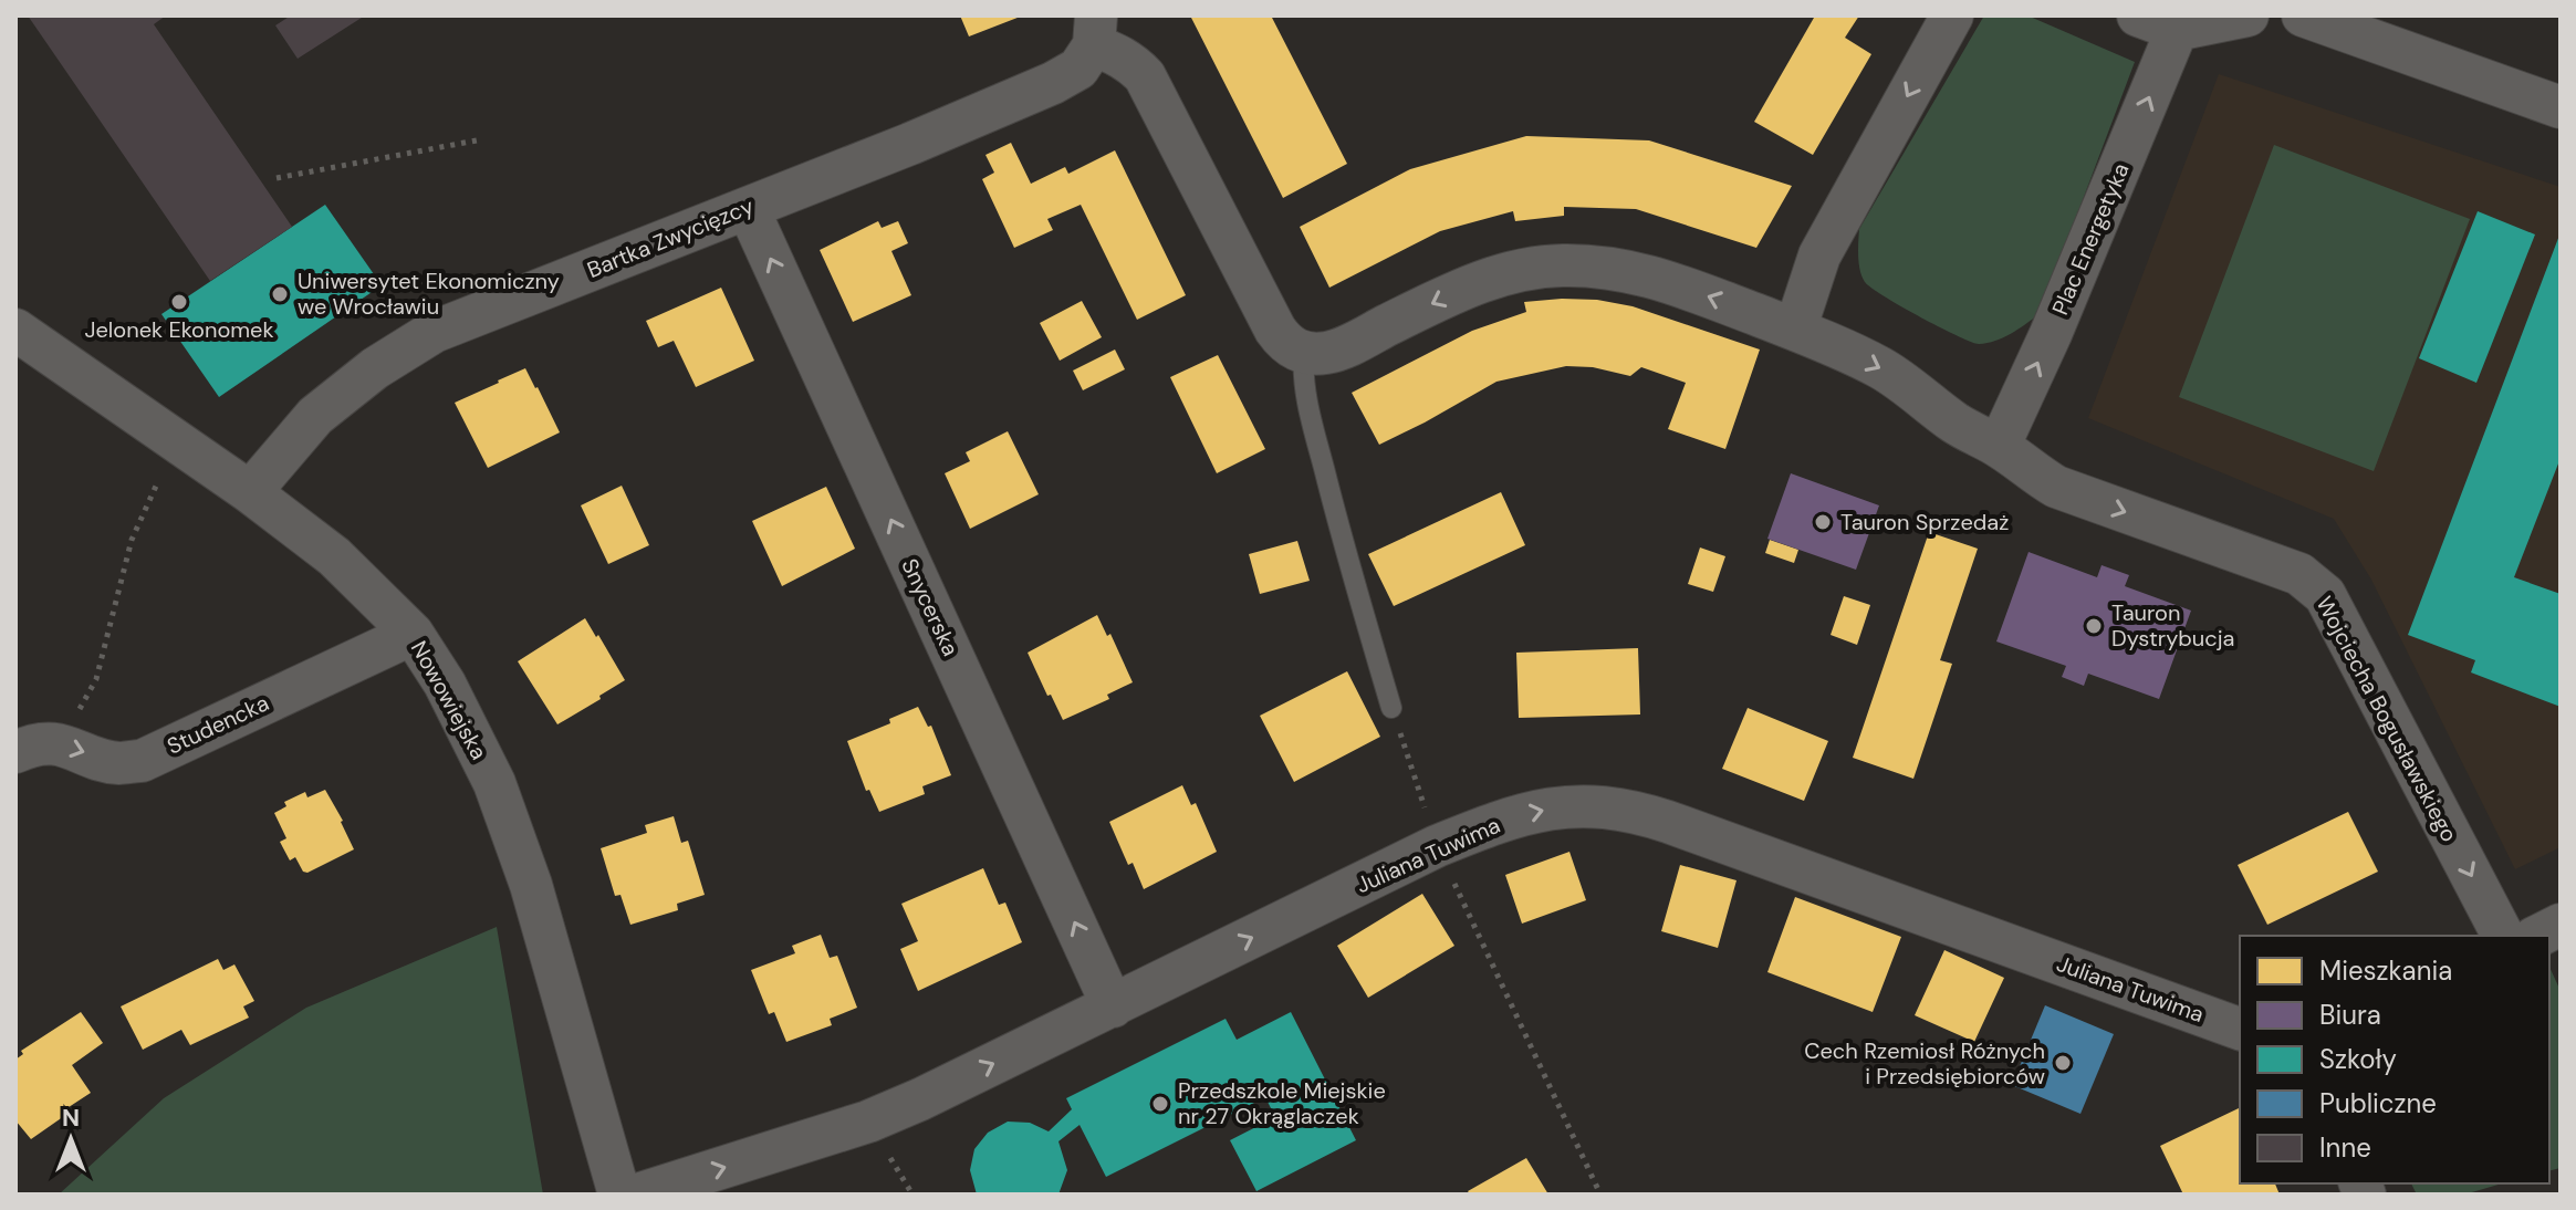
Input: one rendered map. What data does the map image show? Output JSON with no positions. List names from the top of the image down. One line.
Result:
{"streets":{"street":["Bartka Zwycięzcy","Plac Energetyka","Snycerska","Nowowiejska","Wojciecha Bogusławskiego","Studencka","Juliana Tuwima"]},"crossings":[["Bartka Zwycięzcy","Snycerska"],["Bartka Zwycięzcy","Nowowiejska"],["Plac Energetyka","Wojciecha Bogusławskiego"],["Snycerska","Juliana Tuwima"],["Nowowiejska","Studencka"]],"one_way":["Snycerska","Studencka","Juliana Tuwima"],"places":["Uniwersytet Ekonomiczny we Wrocławiu","Jelonek Ekonomek","Tauron Sprzedaż","Tauron Dystrybucja","Cech Rzemiosł Różnych i Przedsiębiorców","Przedszkole Miejskie nr 27 Okrąglaczek"],"legend":["Mieszkania","Biura","Szkoły","Publiczne","Inne"],"north":"top"}
